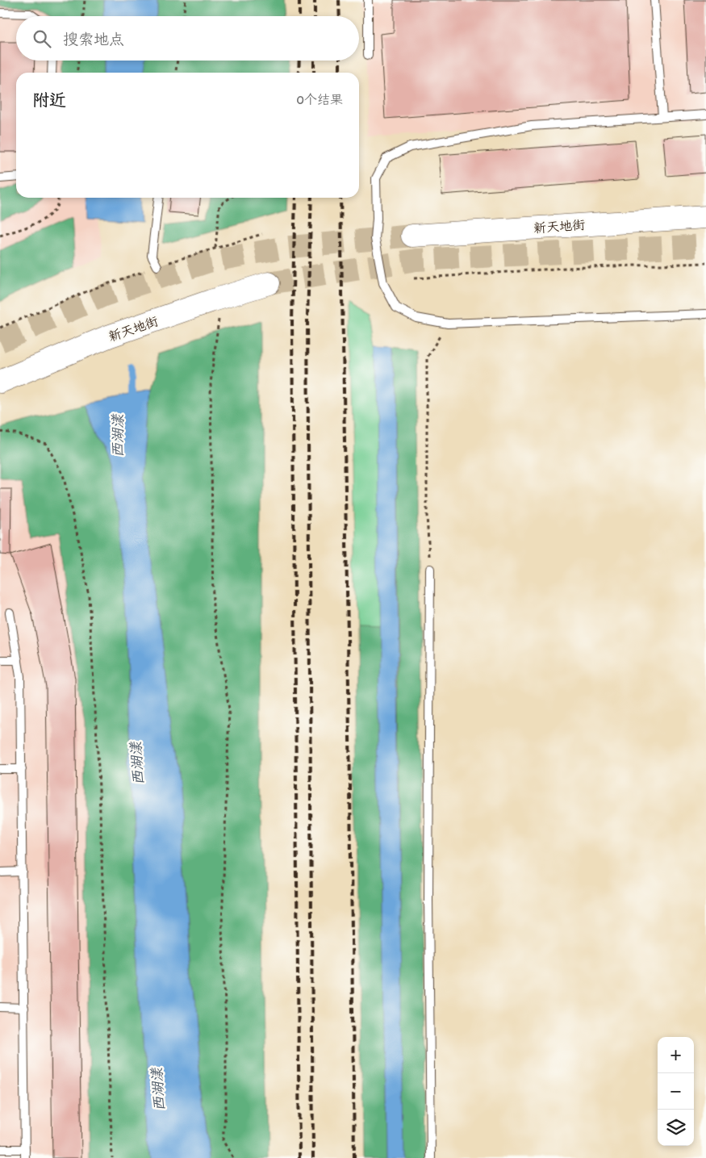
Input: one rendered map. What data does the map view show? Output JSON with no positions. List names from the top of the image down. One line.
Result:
{"streets":{"main road":["新天地街"]},"water":["西湖漾"],"page":{"search":"搜索地点","heading":["附近","0个结果"],"map_buttons":["+","−"]}}
